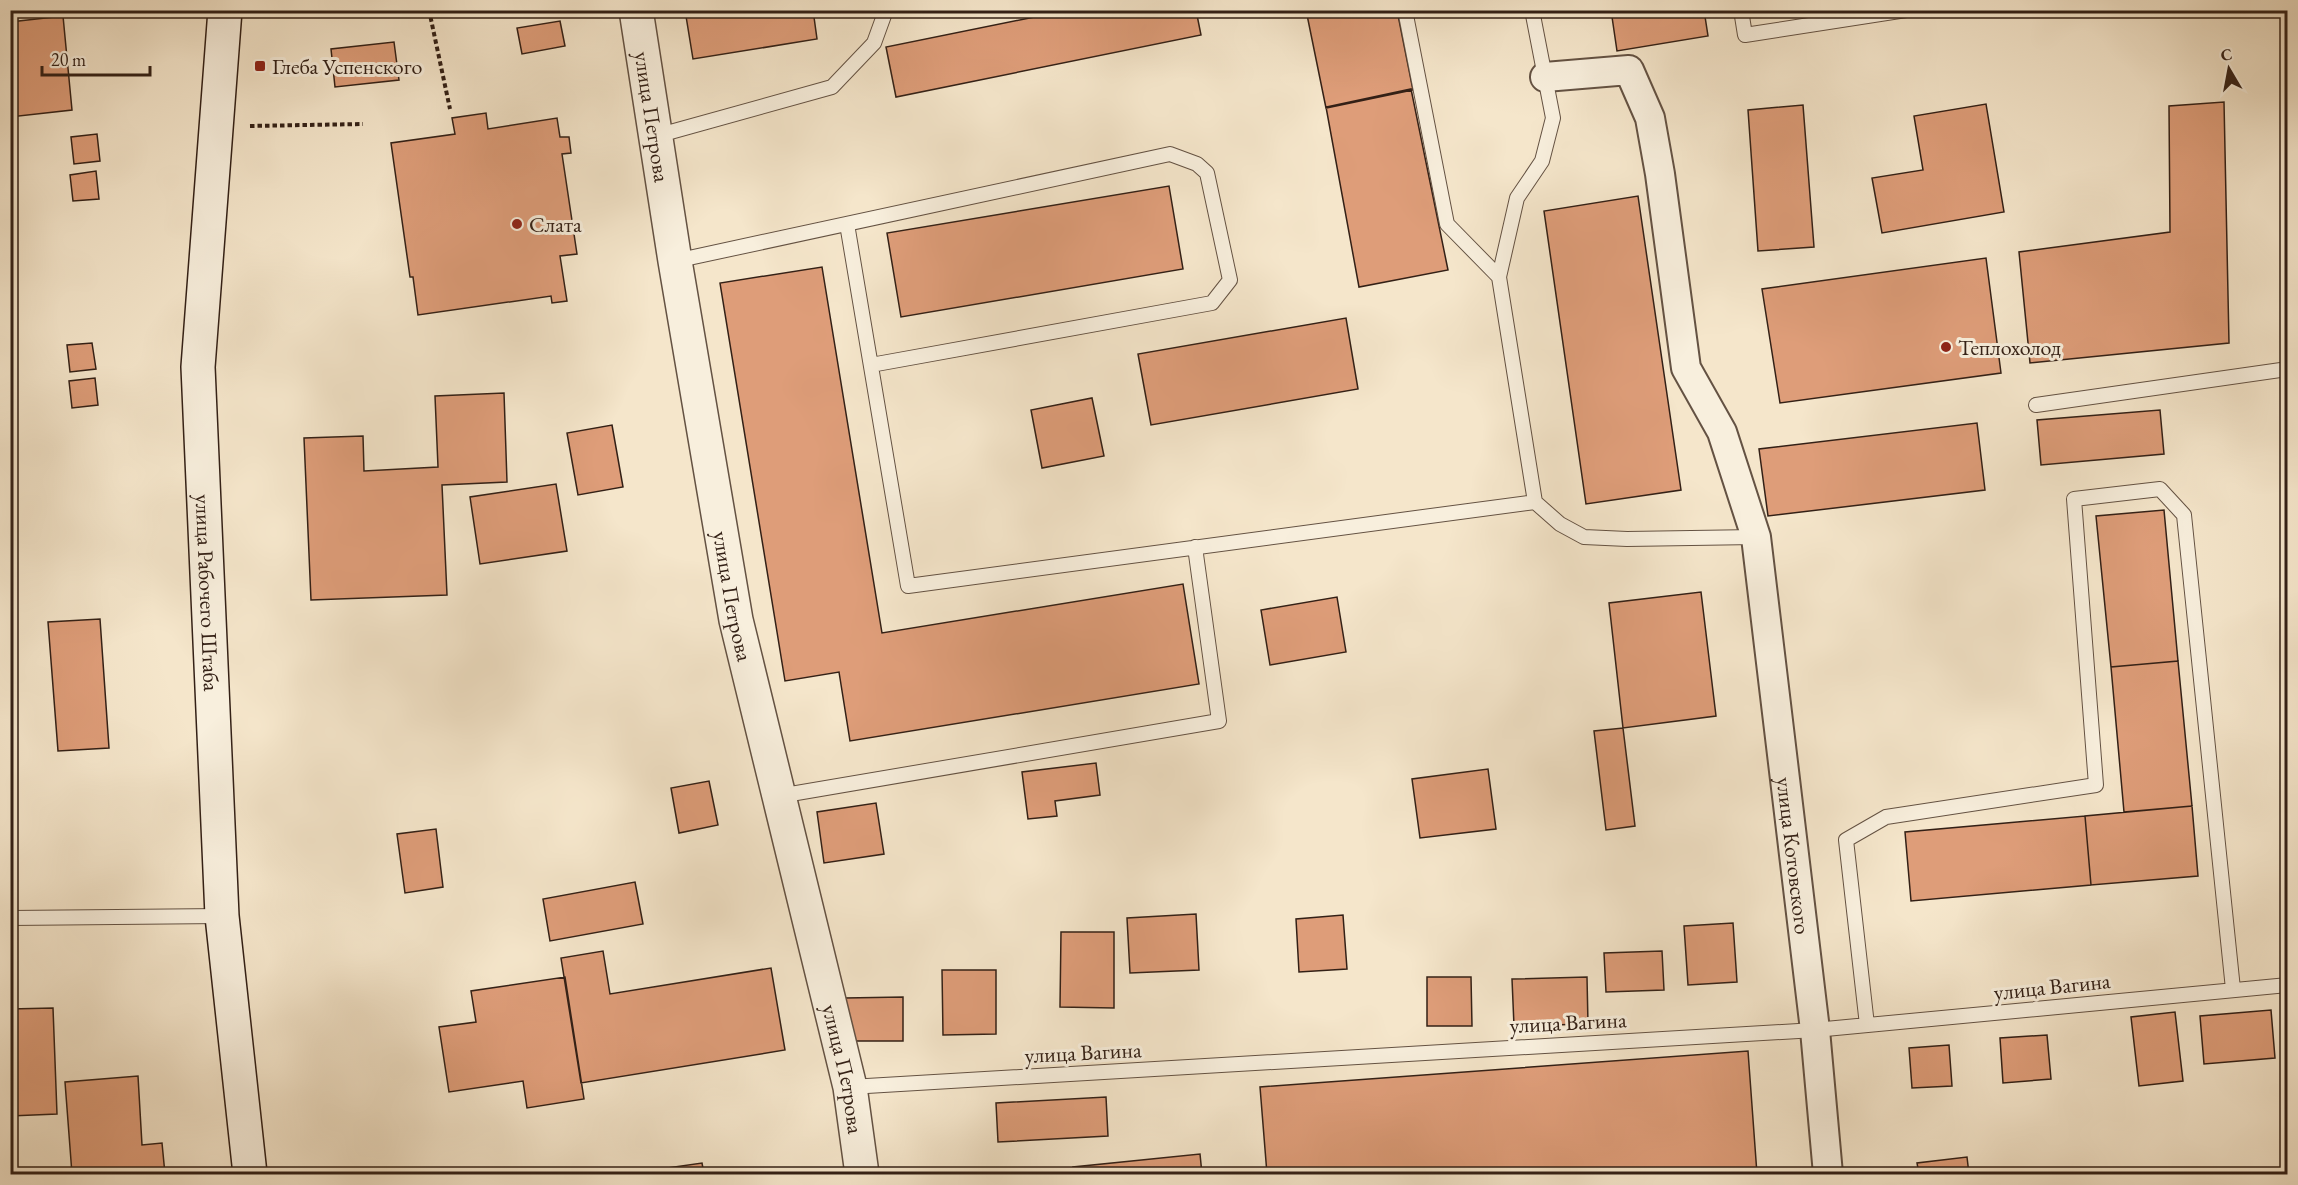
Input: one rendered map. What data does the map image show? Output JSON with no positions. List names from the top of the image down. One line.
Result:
{"streets":{"street":["улица Петрова","улица Рабочего Штаба","улица Котовского"],"lane":["улица Вагина"]},"crossings":[["улица Петрова","улица Вагина"],["улица Котовского","улица Вагина"]],"places":{"transit":["Глеба Успенского"],"other":["Слата","Теплохолод"]},"scale_bar":"20 m","north":"top"}
